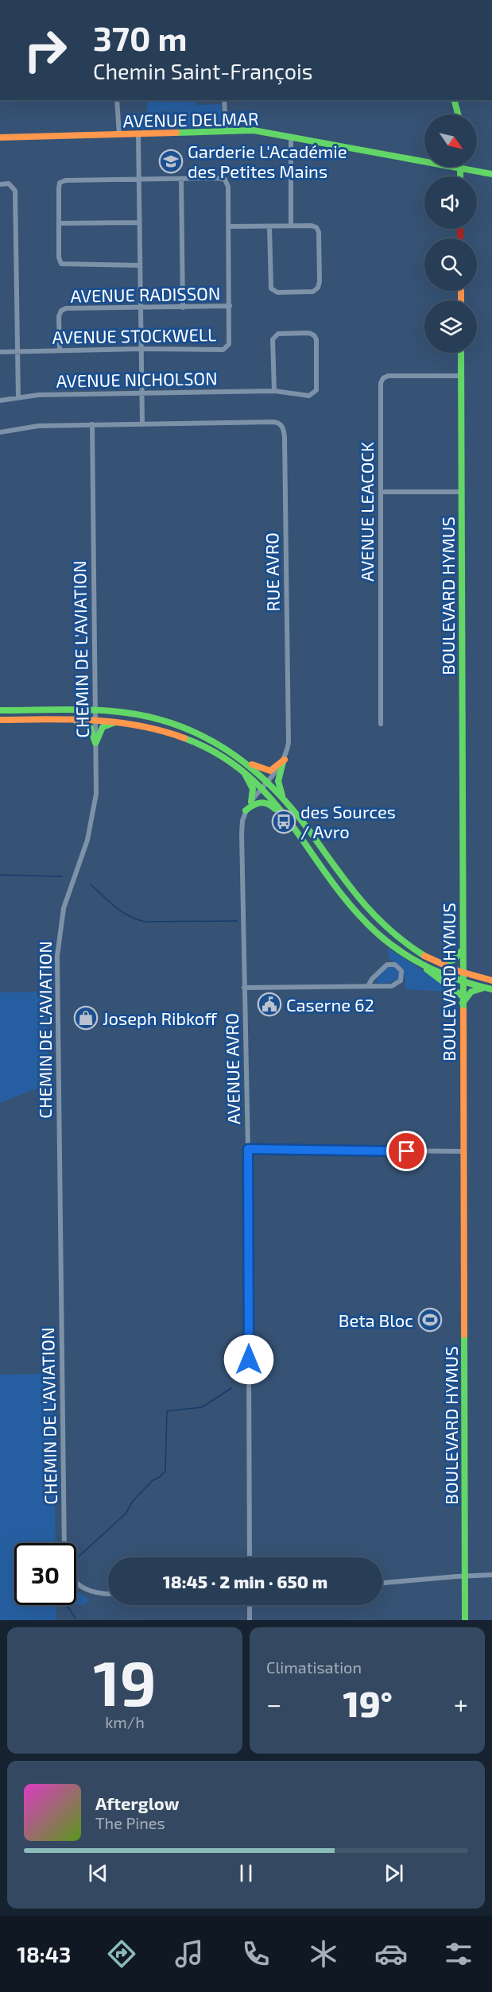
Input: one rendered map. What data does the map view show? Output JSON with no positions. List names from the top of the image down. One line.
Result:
{"streets":{"street":["AVENUE DELMAR","AVENUE RADISSON","AVENUE STOCKWELL","AVENUE NICHOLSON","AVENUE LEACOCK","RUE AVRO","BOULEVARD HYMUS","CHEMIN DE L'AVIATION","AVENUE AVRO"]},"crossings":[["AVENUE RADISSON","AVENUE STOCKWELL"],["AVENUE LEACOCK","BOULEVARD HYMUS"],["RUE AVRO","CHEMIN DE L'AVIATION"],["RUE AVRO","AVENUE AVRO"]],"places":{"school or university":["Garderie L'Académie des Petites Mains"],"bus stop":["des Sources / Avro"],"public building":["Caserne 62"],"shop":["Joseph Ribkoff"],"sports":["Beta Bloc"]},"north":"bottom right","page":{"turn":["370 m","Chemin Saint-François"],"limit":"30","trip":"18:45 · 2 min · 650 m","tile":[["19","km/h"],"Climatisation"],"heat":["−","19°","+"],"song":["Afterglow","The Pines"],"tabs":"18:43"}}
